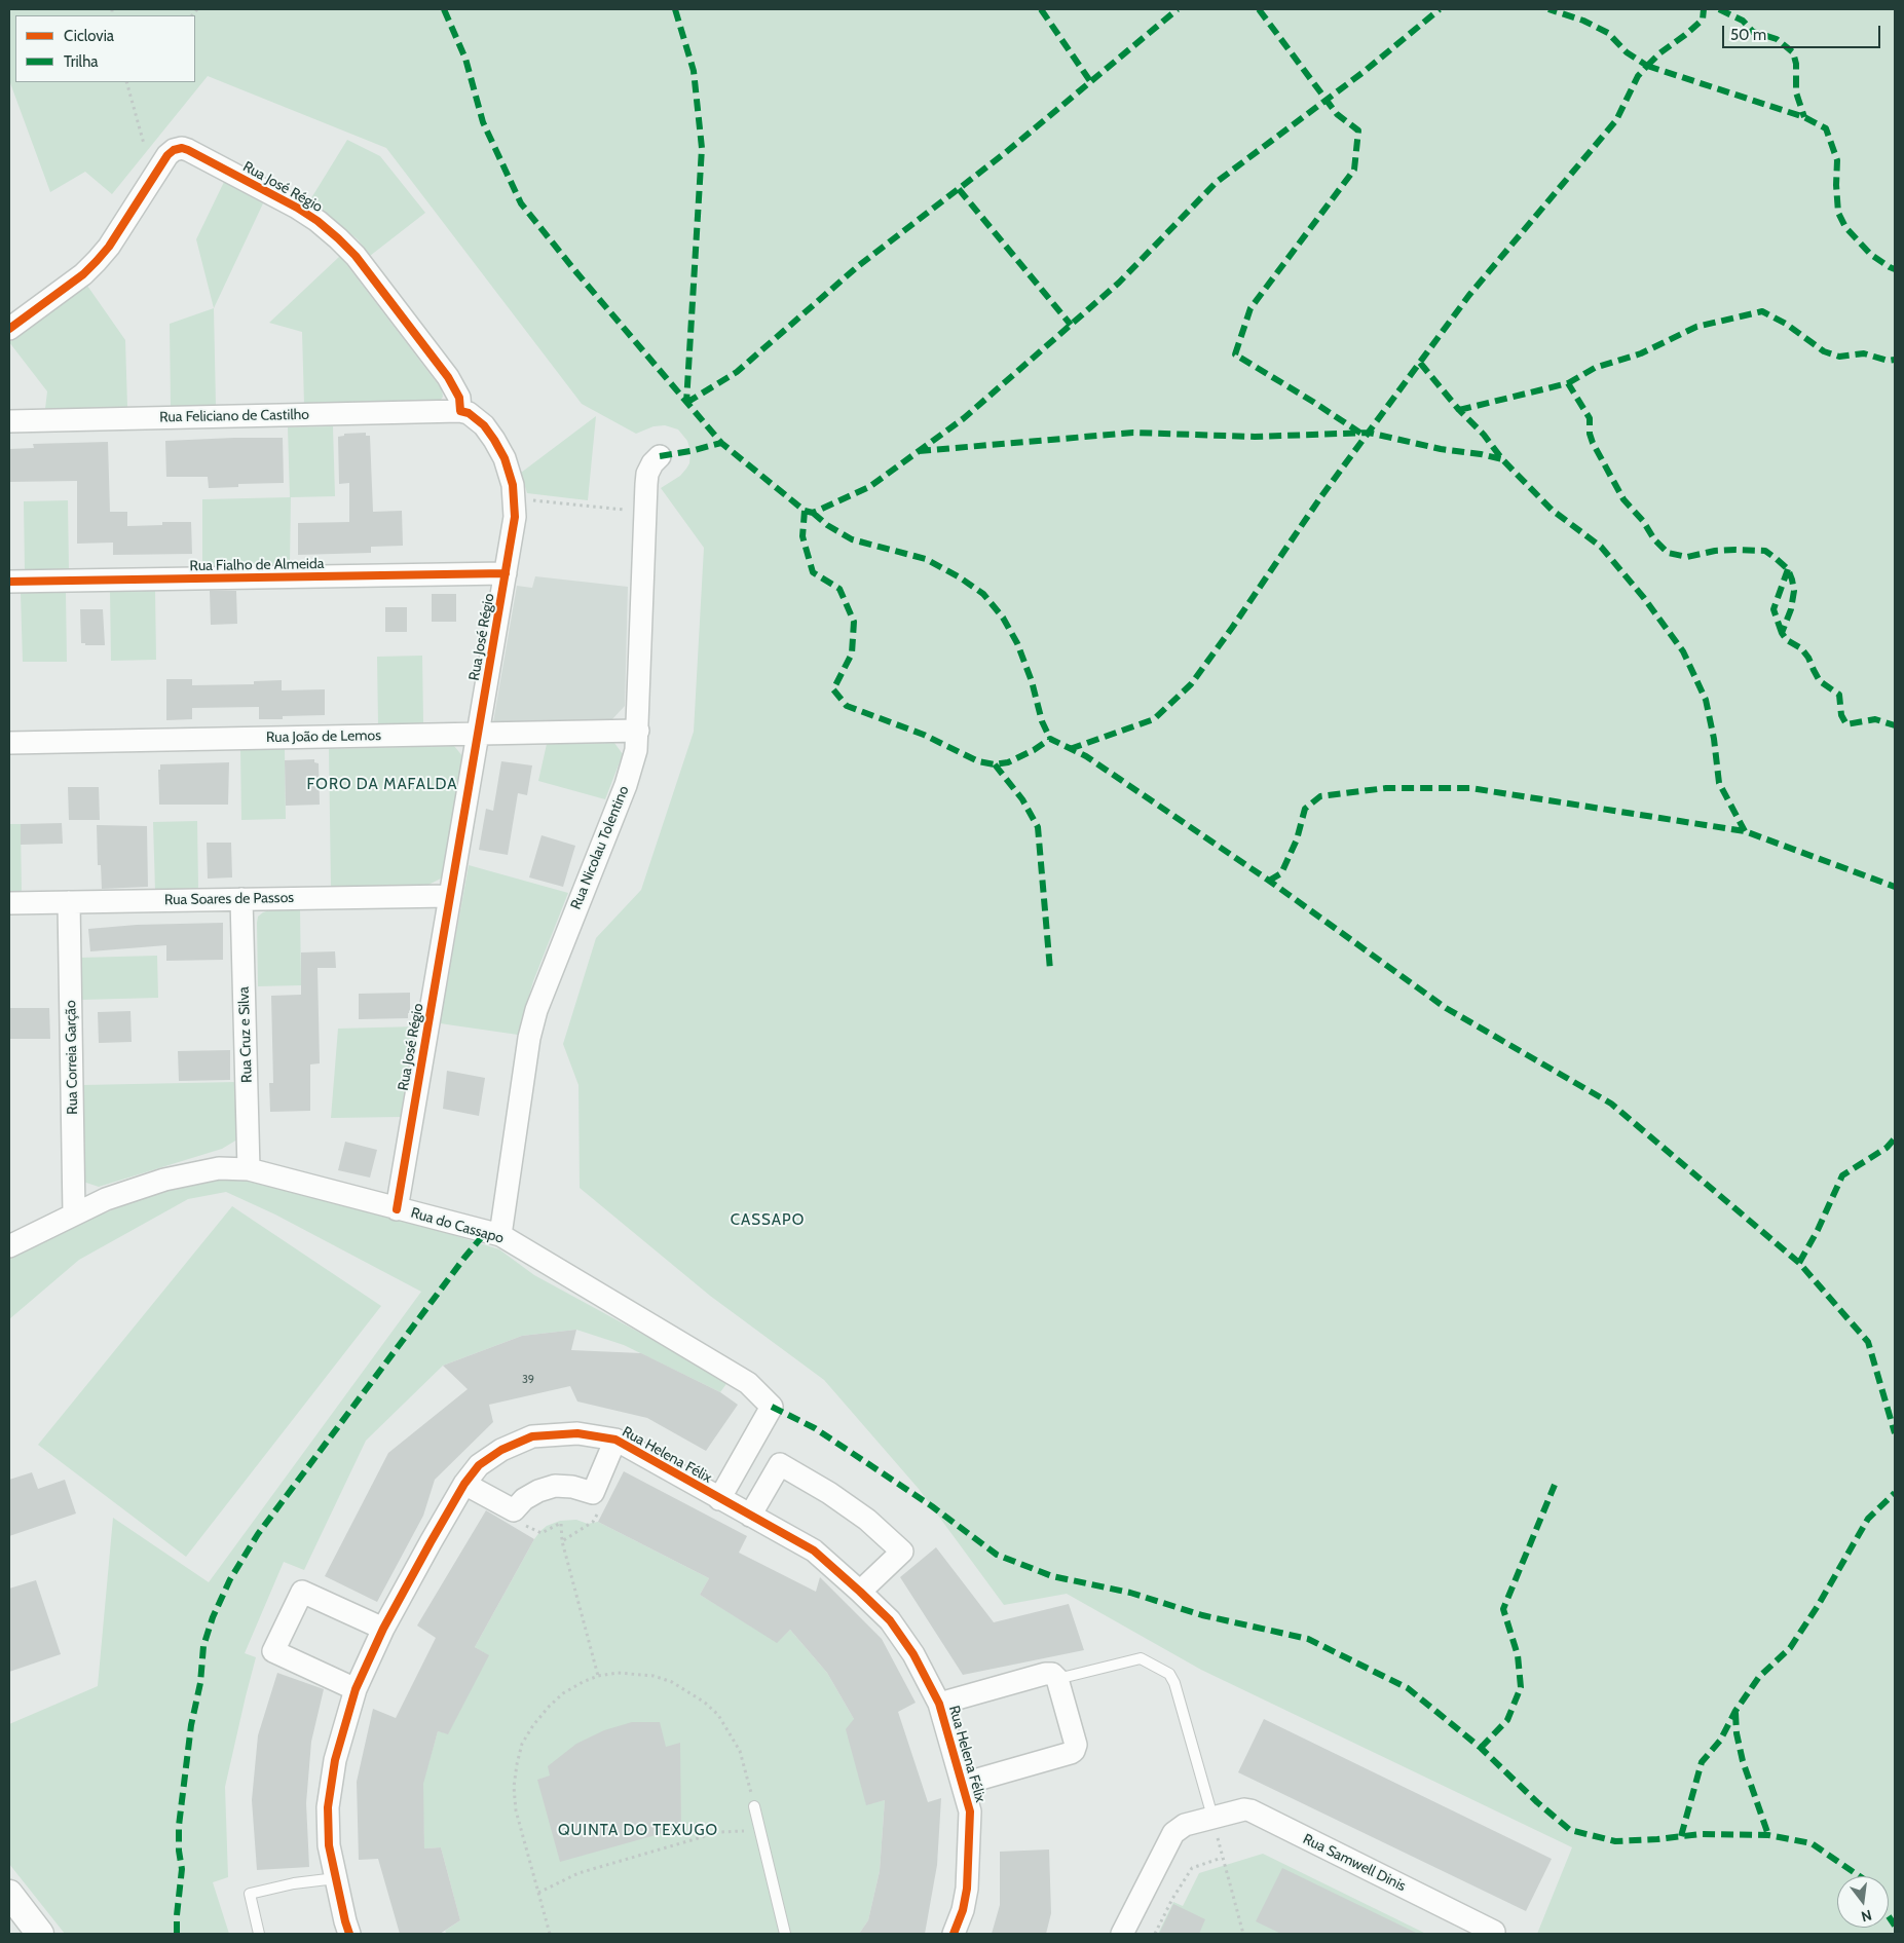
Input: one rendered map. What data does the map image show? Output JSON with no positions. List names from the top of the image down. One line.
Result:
{"streets":{"street":["Rua José Régio","Rua Feliciano de Castilho","Rua Fialho de Almeida","Rua João de Lemos","Rua Nicolau Tolentino","Rua Soares de Passos","Rua Cruz e Silva","Rua Correia Garção","Rua do Cassapo","Rua Helena Félix","Rua Samwell Dinis"]},"crossings":[["Rua José Régio","Rua Feliciano de Castilho"],["Rua José Régio","Rua Fialho de Almeida"],["Rua José Régio","Rua João de Lemos"],["Rua José Régio","Rua Soares de Passos"],["Rua José Régio","Rua do Cassapo"],["Rua João de Lemos","Rua Nicolau Tolentino"],["Rua Nicolau Tolentino","Rua do Cassapo"],["Rua Soares de Passos","Rua Cruz e Silva"],["Rua Soares de Passos","Rua Correia Garção"],["Rua Cruz e Silva","Rua do Cassapo"],["Rua Correia Garção","Rua do Cassapo"],["Rua do Cassapo","Rua Helena Félix"]],"districts":["FORO DA MAFALDA","CASSAPO","QUINTA DO TEXUGO"],"house_numbers":["39"],"legend":["Ciclovia","Trilha"],"scale_bar":"50 m","north":"bottom"}
